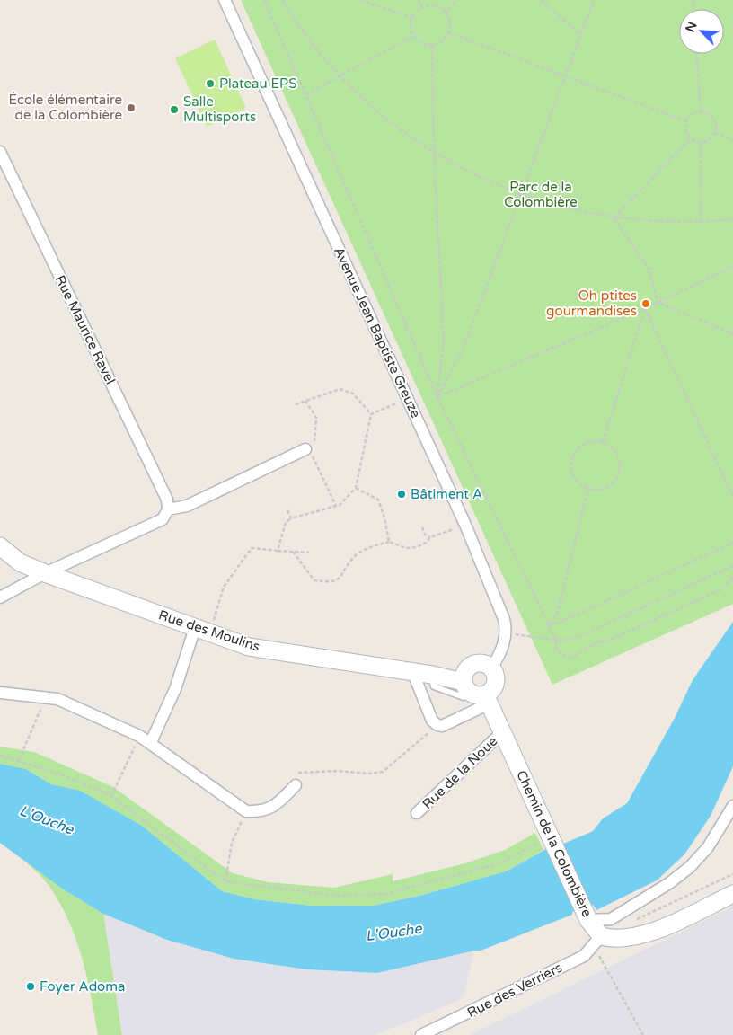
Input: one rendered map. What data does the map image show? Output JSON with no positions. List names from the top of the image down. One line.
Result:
{"streets":{"street":["Rue Maurice Ravel","Avenue Jean Baptiste Greuze","Rue des Moulins","Rue de la Noue","Chemin de la Colombière","Rue des Verriers"]},"crossings":[["Rue des Moulins","Chemin de la Colombière"],["Rue de la Noue","Chemin de la Colombière"],["Chemin de la Colombière","Rue des Verriers"]],"water":["L'Ouche"],"parks":["Parc de la Colombière"],"places":["Plateau EPS","École élémentaire de la Colombière","Salle Multisports","Oh ptites gourmandises","Bâtiment A","Foyer Adoma"],"north":"top left"}
